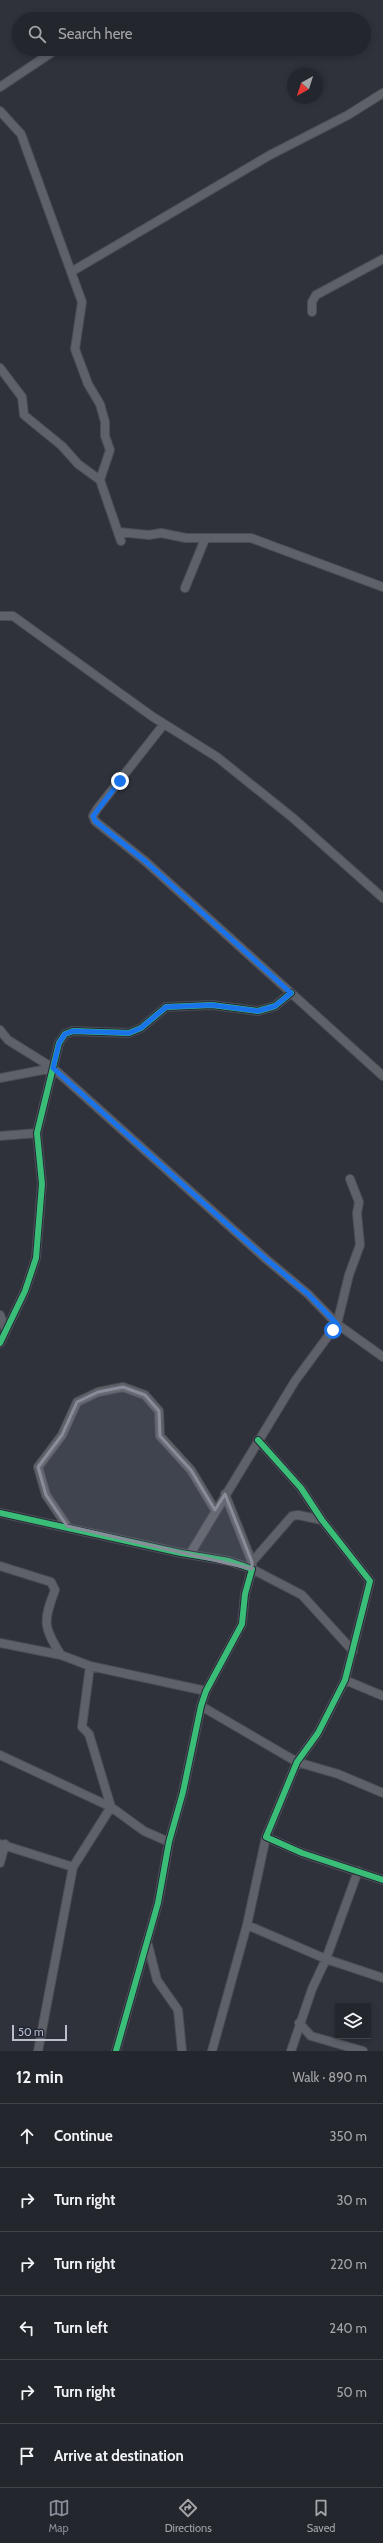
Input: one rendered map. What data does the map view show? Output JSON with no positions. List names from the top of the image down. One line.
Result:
{"scale_bar":"50 m","north":"bottom left","page":{"search":"Search here","scale":"50 m","heading":["12 min","Walk · 890 m"],"list":[["Continue","350 m"],["Turn right","30 m"],["Turn right","220 m"],["Turn left","240 m"],["Turn right","50 m"],"Arrive at destination"],"nav":["Map","Directions","Saved"]}}
